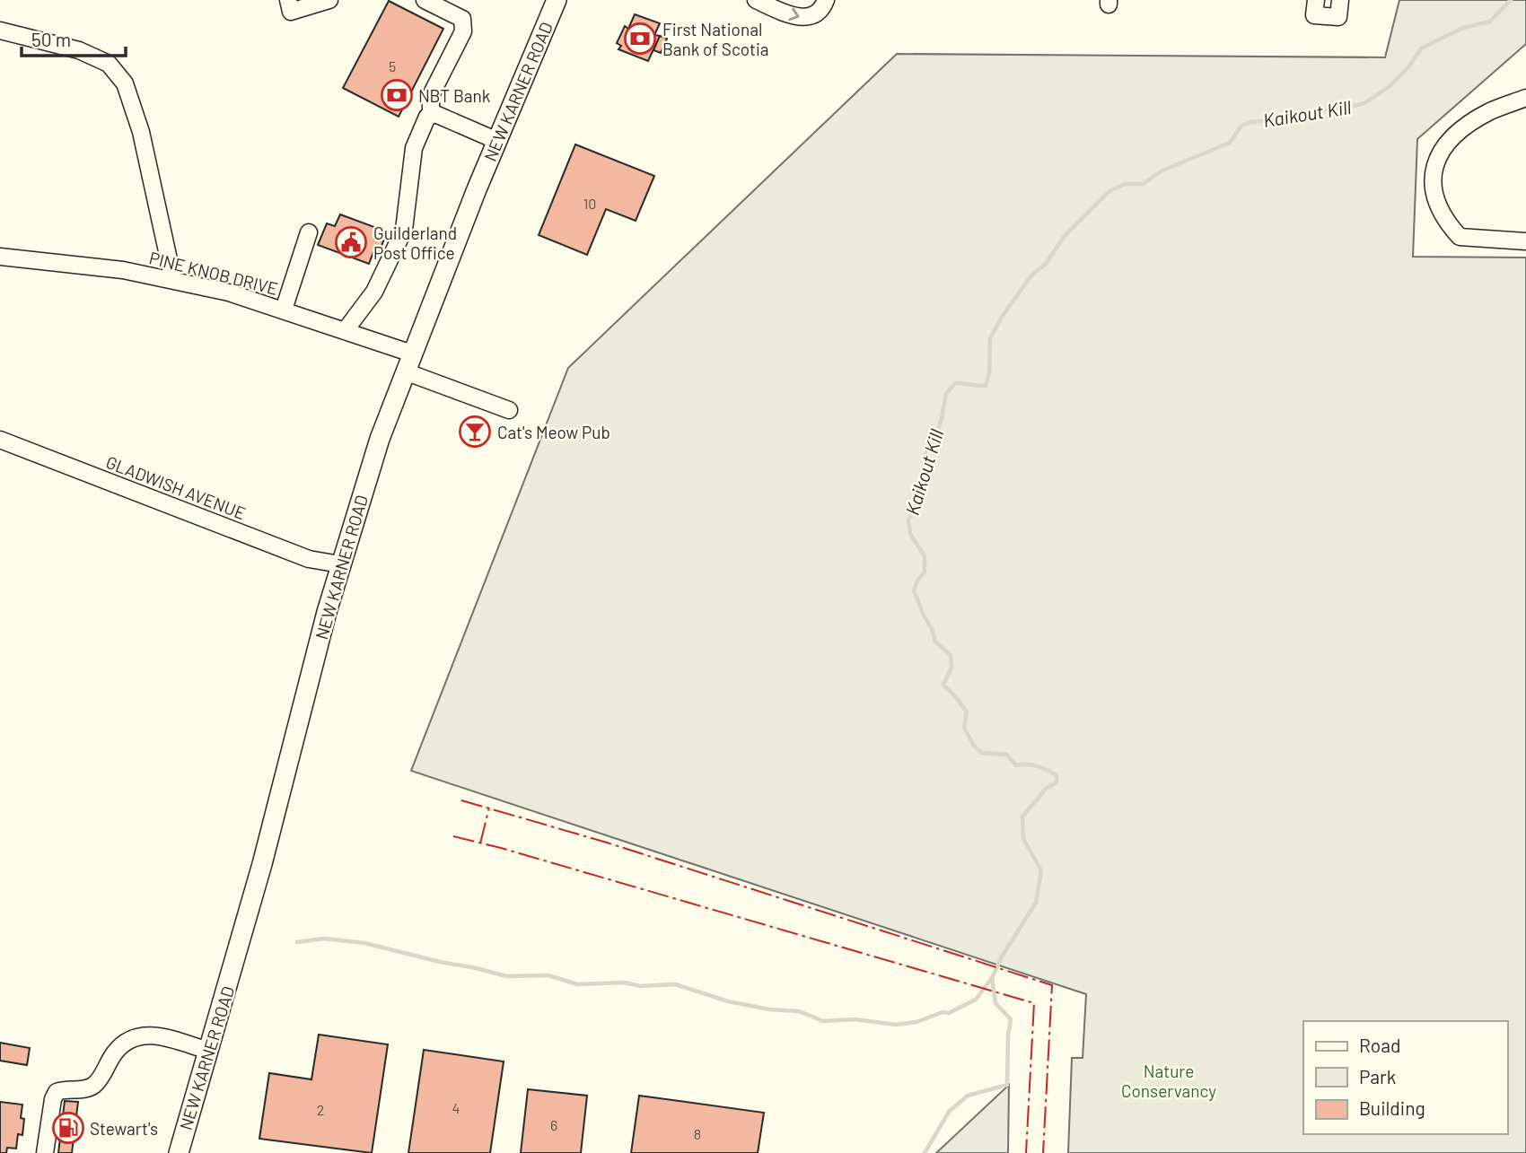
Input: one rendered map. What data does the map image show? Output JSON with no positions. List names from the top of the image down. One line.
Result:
{"streets":{"main road":["NEW KARNER ROAD"],"street":["PINE KNOB DRIVE","GLADWISH AVENUE"]},"crossings":[["NEW KARNER ROAD","PINE KNOB DRIVE"],["NEW KARNER ROAD","GLADWISH AVENUE"]],"water":["Kaikout Kill"],"parks":["Nature Conservancy"],"places":{"bank":["First National Bank of Scotia","NBT Bank"],"public building":["Guilderland Post Office"],"bar":["Cat's Meow Pub"],"fuel station":["Stewart's"]},"house_numbers":["5","10","4","2","6","8"],"legend":["Road","Park","Building"],"scale_bar":"50 m"}
